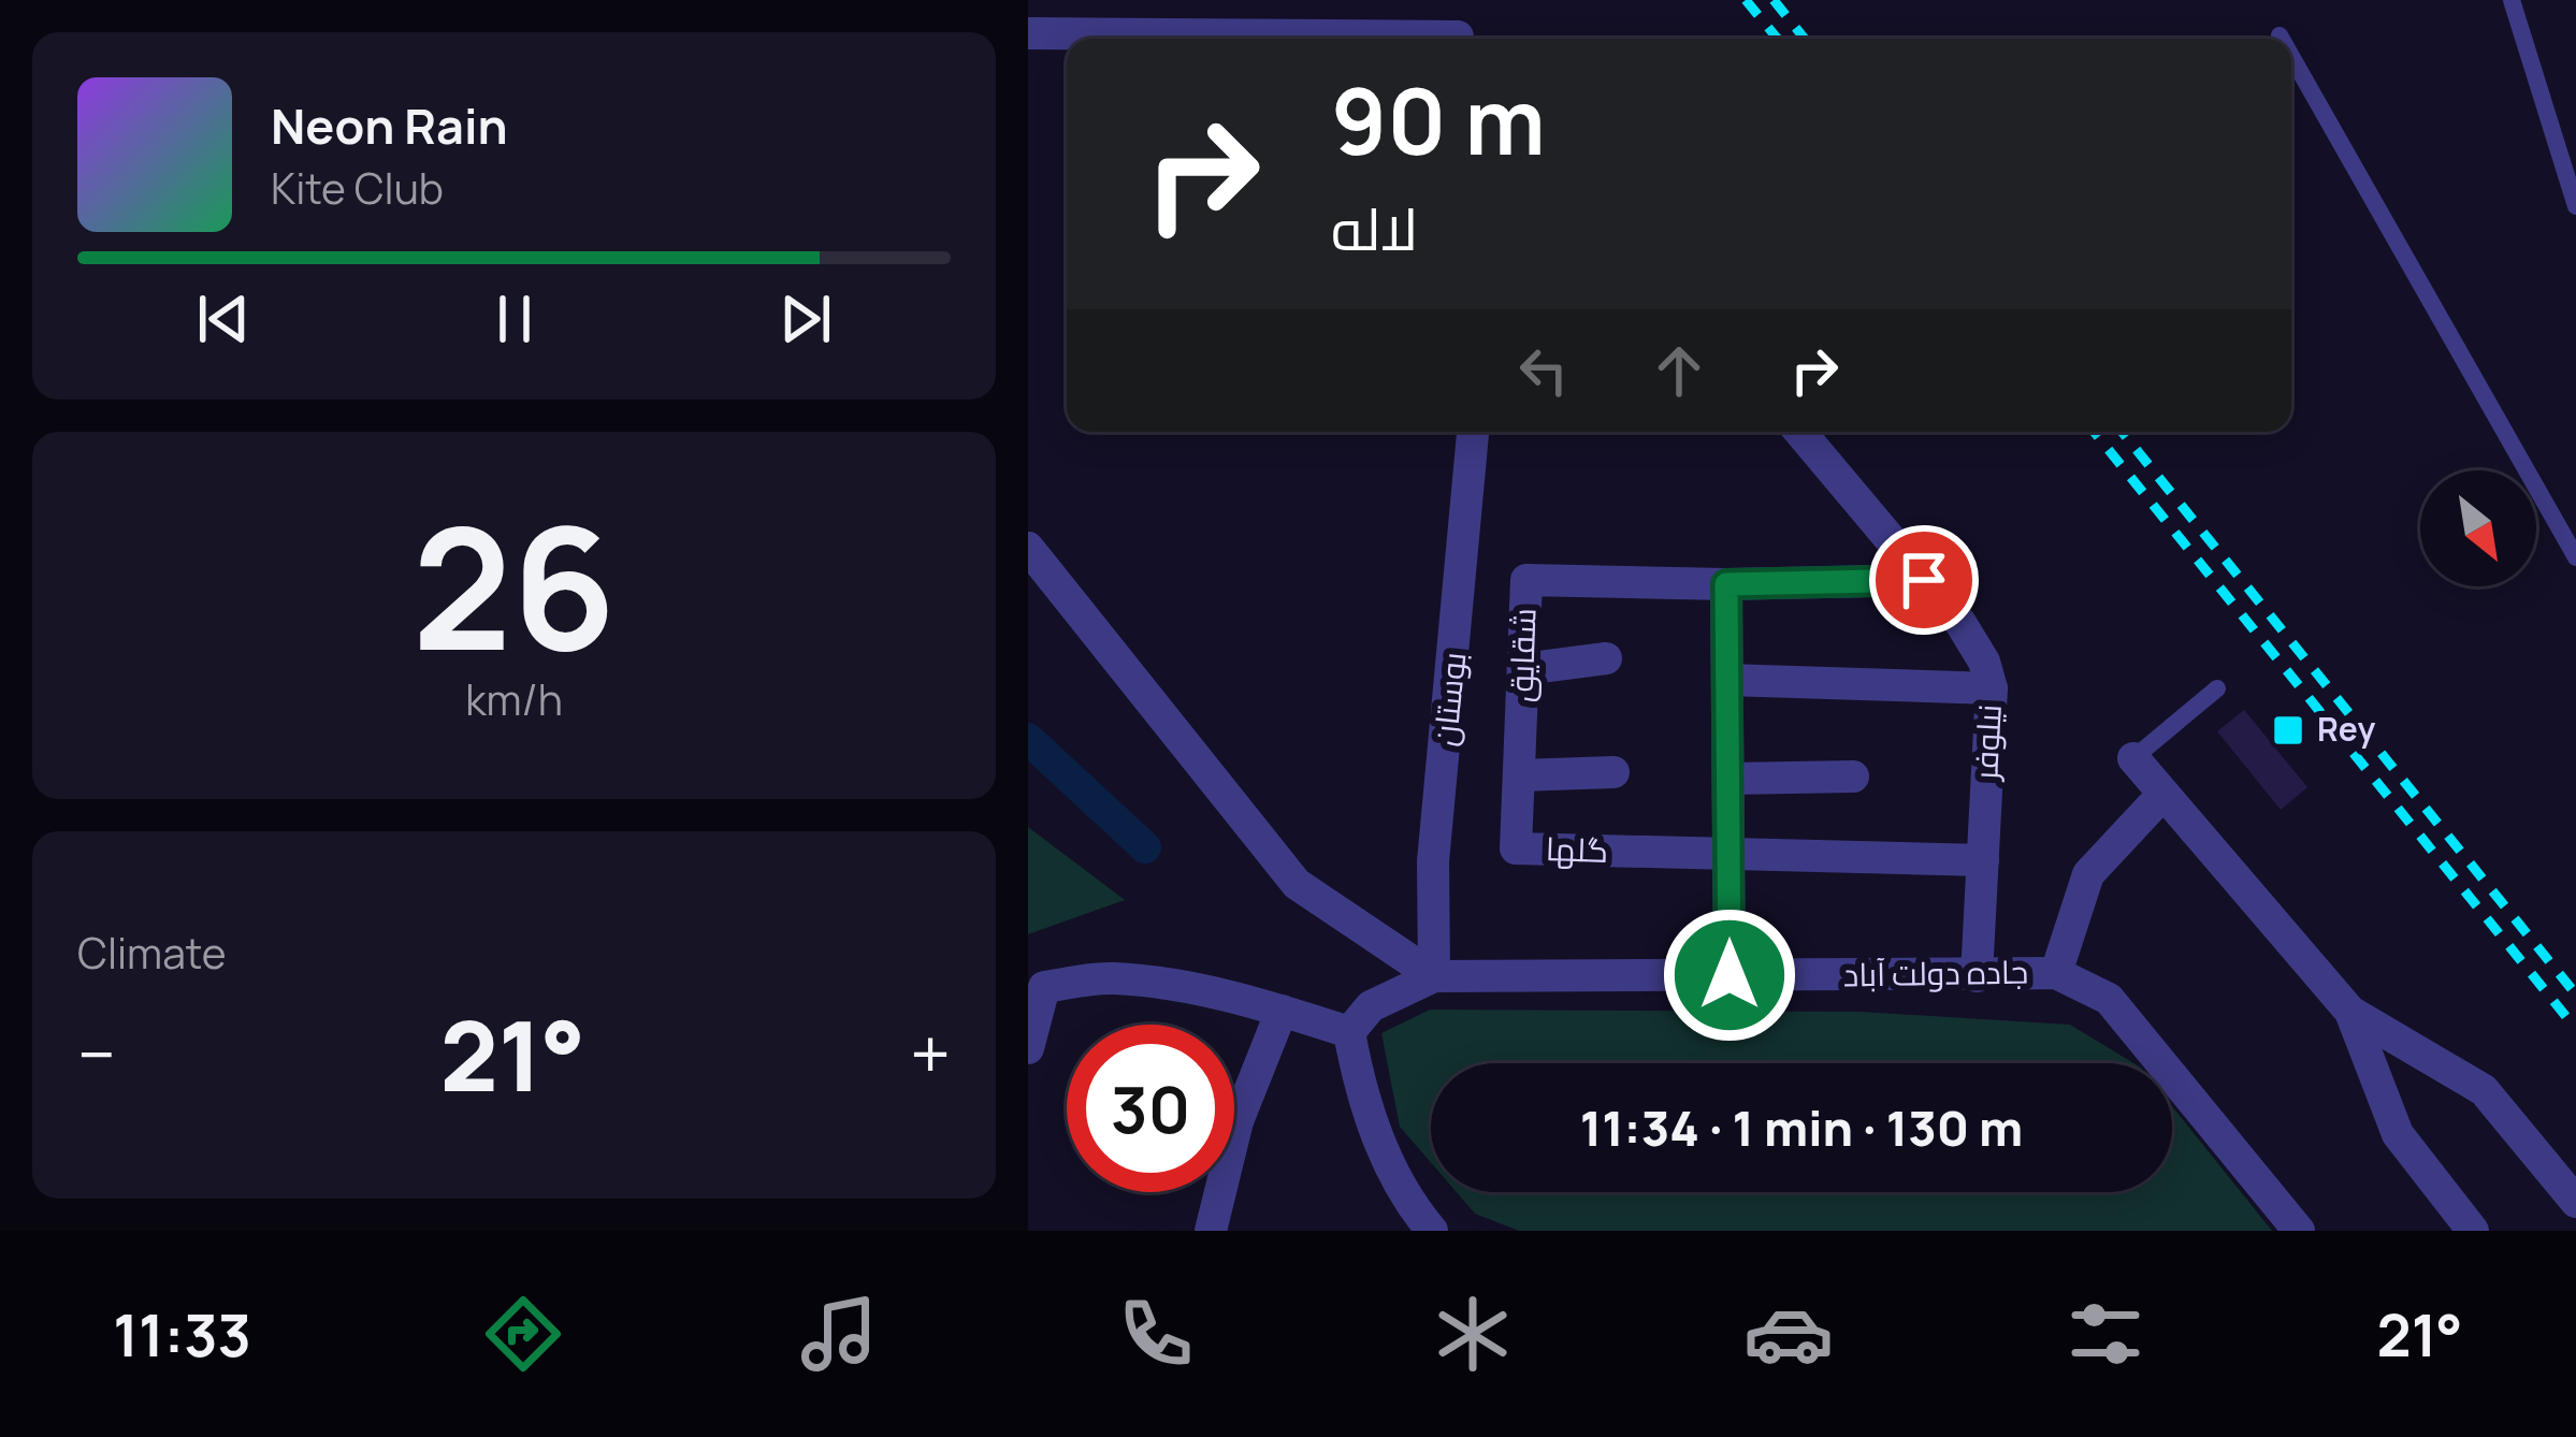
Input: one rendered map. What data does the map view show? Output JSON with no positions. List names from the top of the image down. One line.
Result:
{"streets":{"street":["شقایق","بوستان","نیلوفر","گلها","جاده دولت آباد"]},"crossings":[["شقایق","گلها"],["بوستان","جاده دولت آباد"],["نیلوفر","جاده دولت آباد"]],"places":{"transit":["Rey"]},"north":"bottom right","page":{"turn":["90 m","لاله"],"song":["Neon Rain","Kite Club"],"tile":[["26","km/h"],"Climate"],"heat":["−","21°","+"],"limit":"30","trip":"11:34 · 1 min · 130 m","tabs":["11:33","21°"]}}
